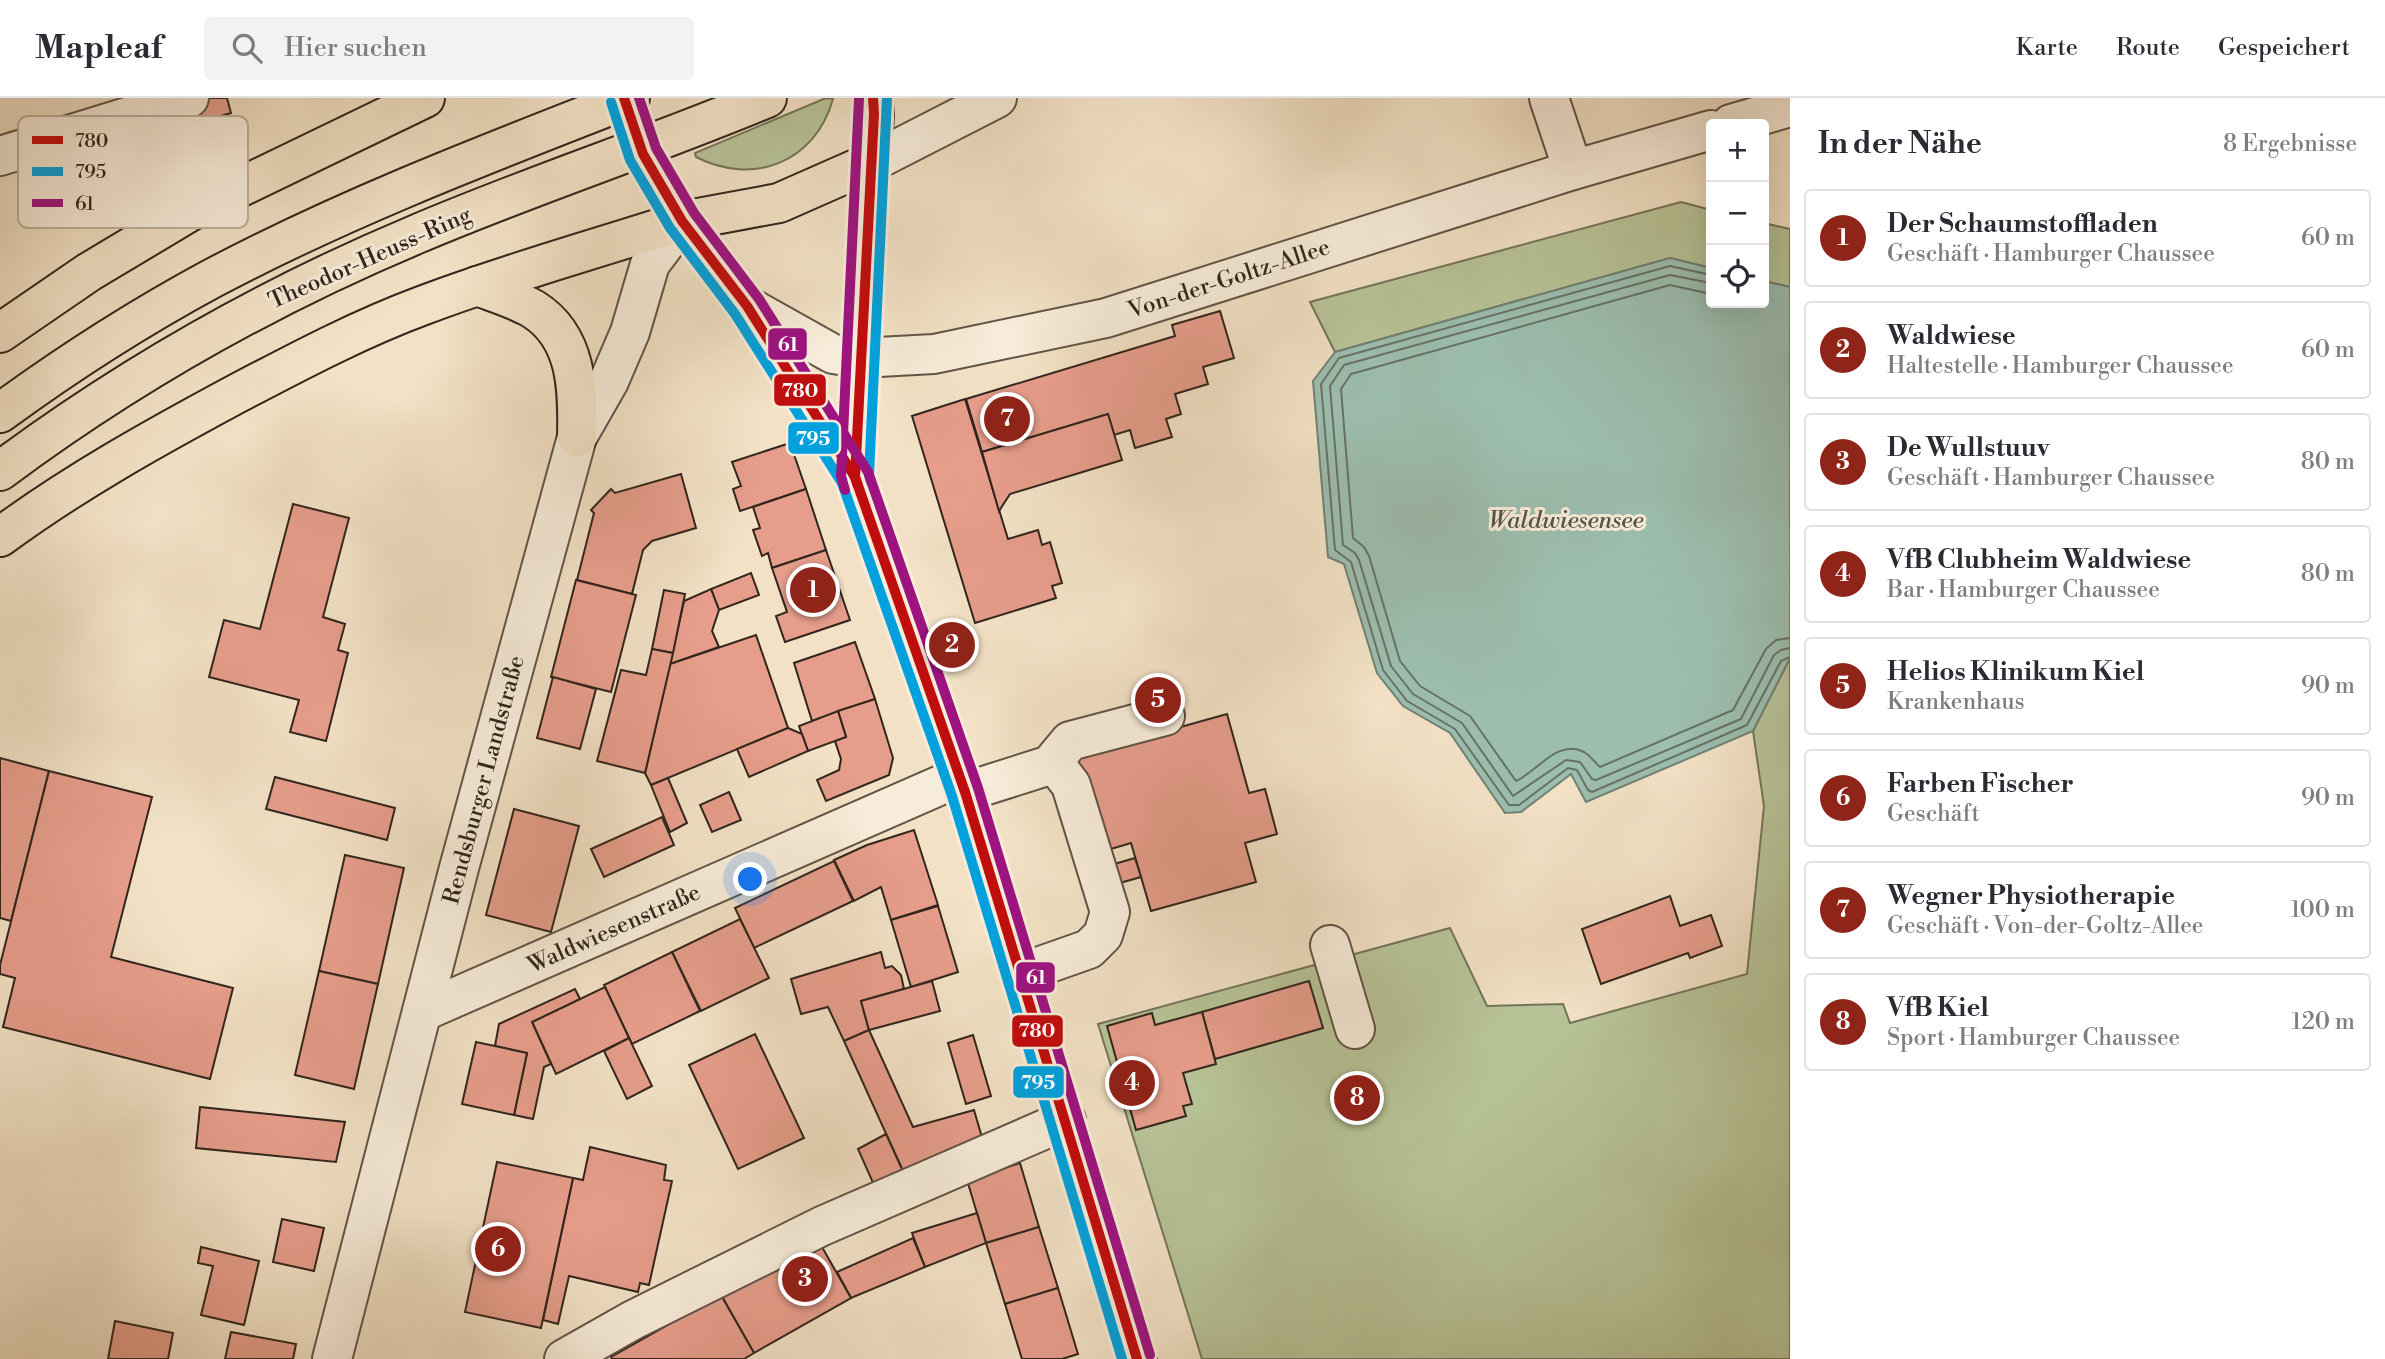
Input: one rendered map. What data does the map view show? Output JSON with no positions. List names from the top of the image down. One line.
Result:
{"streets":{"main road":["Theodor-Heuss-Ring"],"street":["Von-der-Goltz-Allee","Rendsburger Landstraße","Waldwiesenstraße"]},"crossings":[["Rendsburger Landstraße","Waldwiesenstraße"]],"water":["Waldwiesensee"],"lines":["transit line 780","transit line 795","transit line 61"],"legend":["780","795","61"],"page":{"header":"Mapleaf","search":"Hier suchen","nav":["Karte","Route","Gespeichert"],"heading":["In der Nähe","8 Ergebnisse"],"map_buttons":["+","−"],"list":[{"mark":"1","name":"Der Schaumstoffladen","note":"Geschäft · Hamburger Chaussee","value":"60 m"},{"mark":"2","name":"Waldwiese","note":"Haltestelle · Hamburger Chaussee","value":"60 m"},{"mark":"3","name":"De Wullstuuv","note":"Geschäft · Hamburger Chaussee","value":"80 m"},{"mark":"4","name":"VfB Clubheim Waldwiese","note":"Bar · Hamburger Chaussee","value":"80 m"},{"mark":"5","name":"Helios Klinikum Kiel","note":"Krankenhaus","value":"90 m"},{"mark":"6","name":"Farben Fischer","note":"Geschäft","value":"90 m"},{"mark":"7","name":"Wegner Physiotherapie","note":"Geschäft · Von-der-Goltz-Allee","value":"100 m"},{"mark":"8","name":"VfB Kiel","note":"Sport · Hamburger Chaussee","value":"120 m"}],"pins":["7","1","2","5","4","8","6","3"]}}
